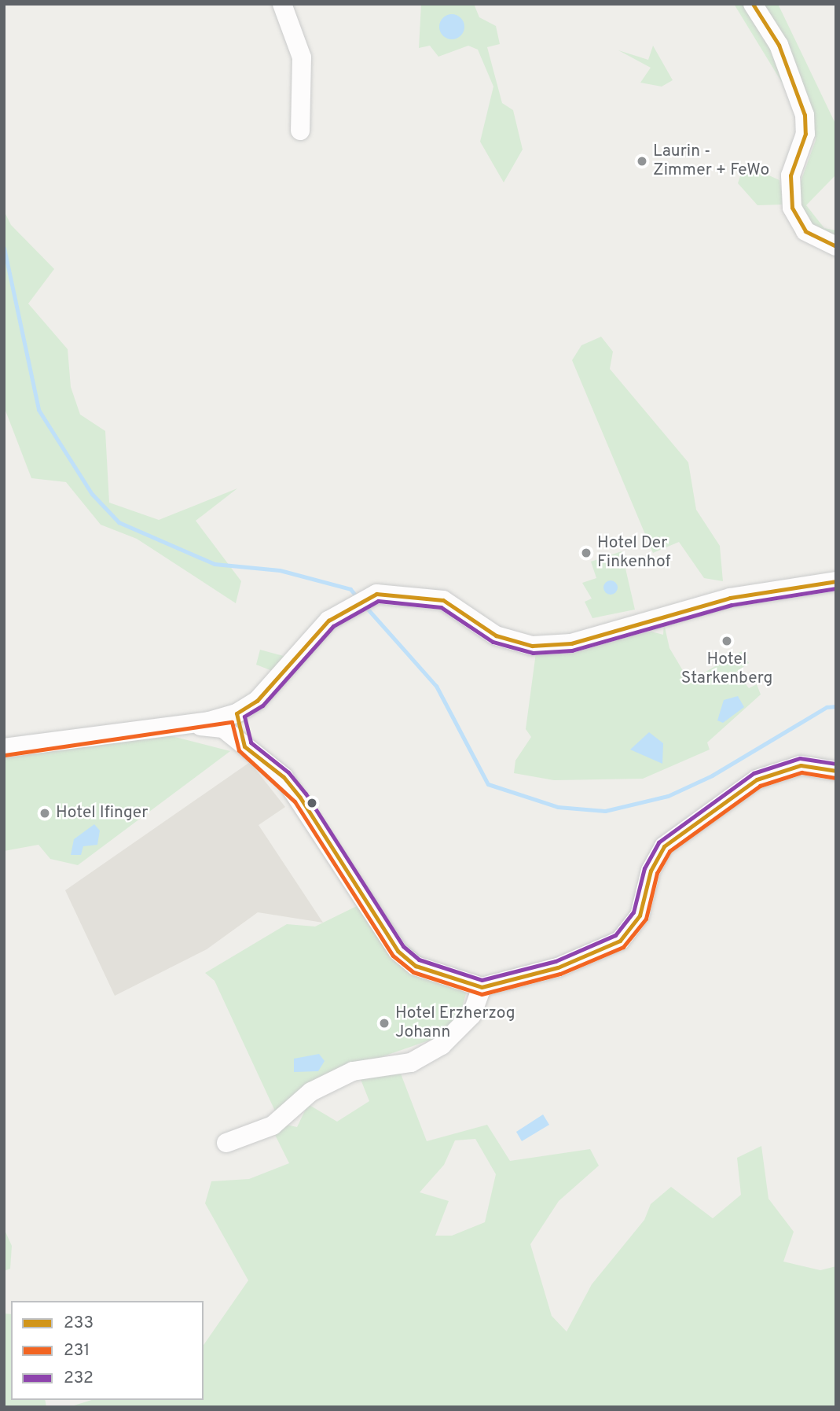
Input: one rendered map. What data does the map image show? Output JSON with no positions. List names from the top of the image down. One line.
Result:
{"places":["Laurin - Zimmer + FeWo","Hotel Der Finkenhof","Hotel Starkenberg","Hotel Ifinger","Hotel Erzherzog Johann"],"lines":["transit line 233","transit line 232","transit line 231"],"legend":["233","231","232"]}
